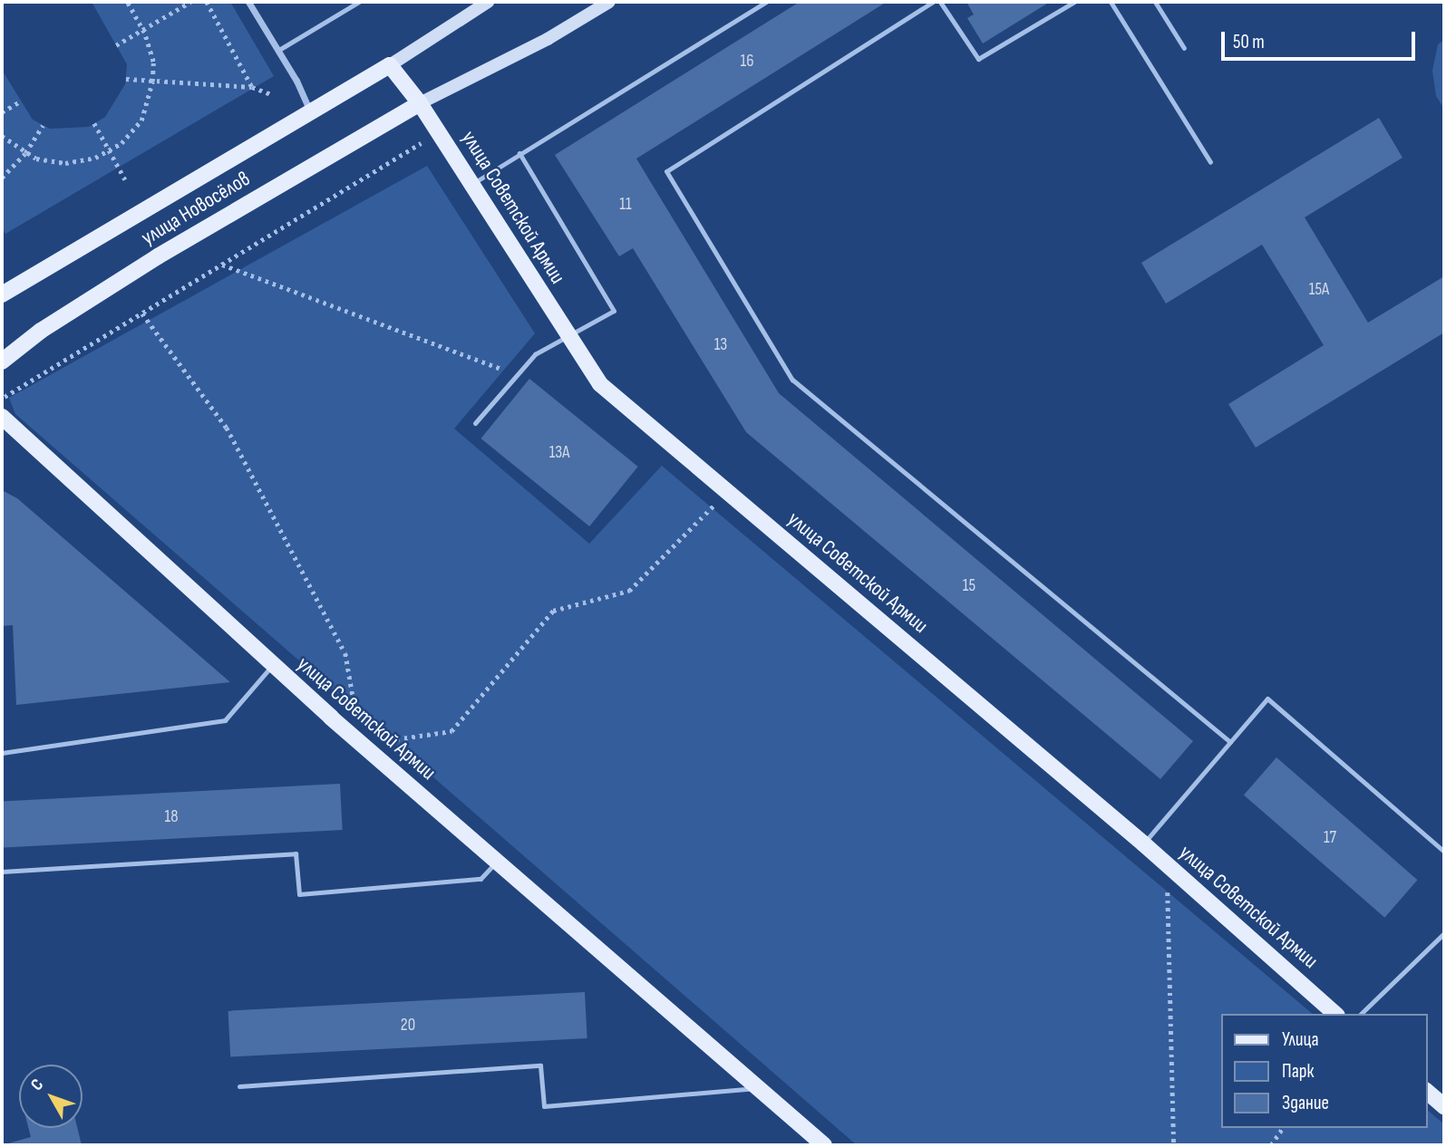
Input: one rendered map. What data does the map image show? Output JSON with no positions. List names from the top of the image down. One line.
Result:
{"streets":{"main road":["улица Советской Армии","улица Новосёлов"]},"crossings":[["улица Советской Армии","улица Новосёлов"]],"house_numbers":["16","11","15А","13","13А","15","18","17","20"],"legend":["Улица","Парк","Здание"],"scale_bar":"50 m","north":"top left"}
